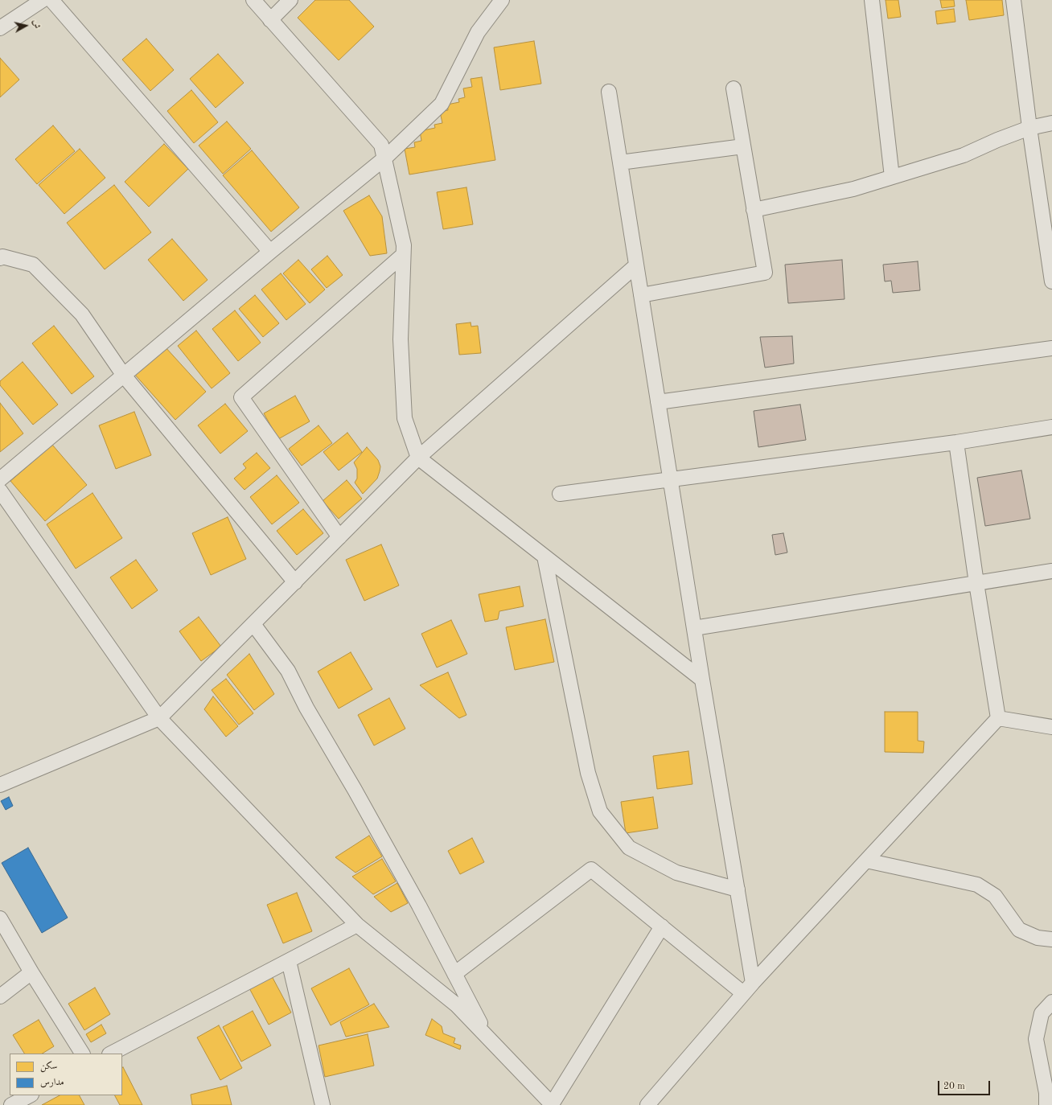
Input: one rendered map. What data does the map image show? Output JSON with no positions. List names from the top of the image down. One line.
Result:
{"legend":["سكن","مدارس"],"scale_bar":"20 m","north":"right"}
